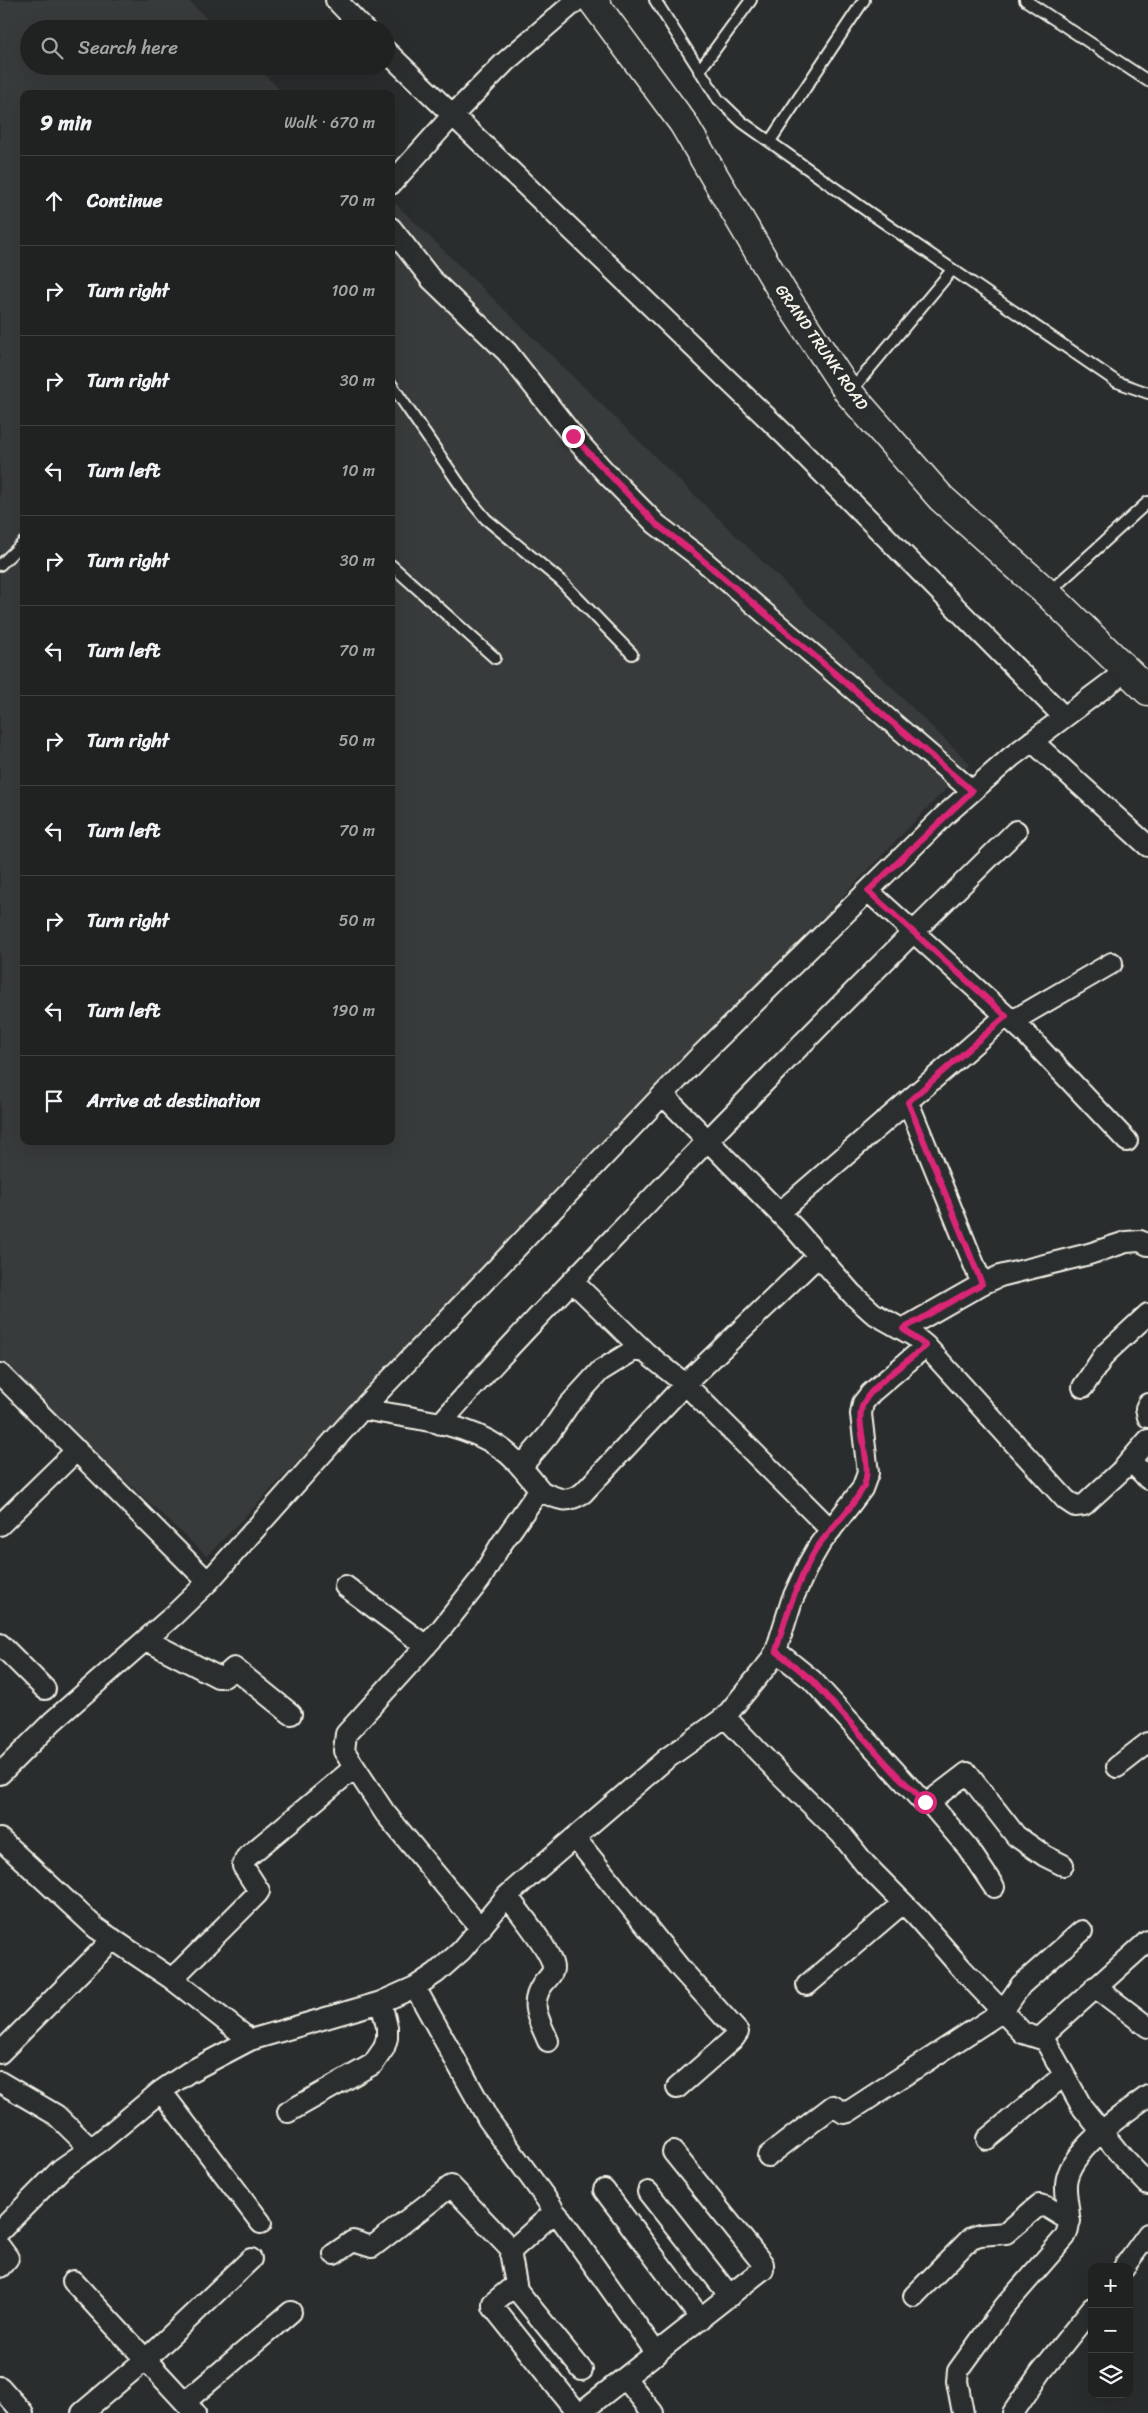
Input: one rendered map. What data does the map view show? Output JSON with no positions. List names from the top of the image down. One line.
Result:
{"streets":{"main road":["GRAND TRUNK ROAD"]},"page":{"search":"Search here","heading":["9 min","Walk · 670 m"],"list":[["Continue","70 m"],["Turn right","100 m"],["Turn right","30 m"],["Turn left","10 m"],["Turn right","30 m"],["Turn left","70 m"],["Turn right","50 m"],["Turn left","70 m"],["Turn right","50 m"],["Turn left","190 m"],"Arrive at destination"],"map_buttons":["+","−"]}}
